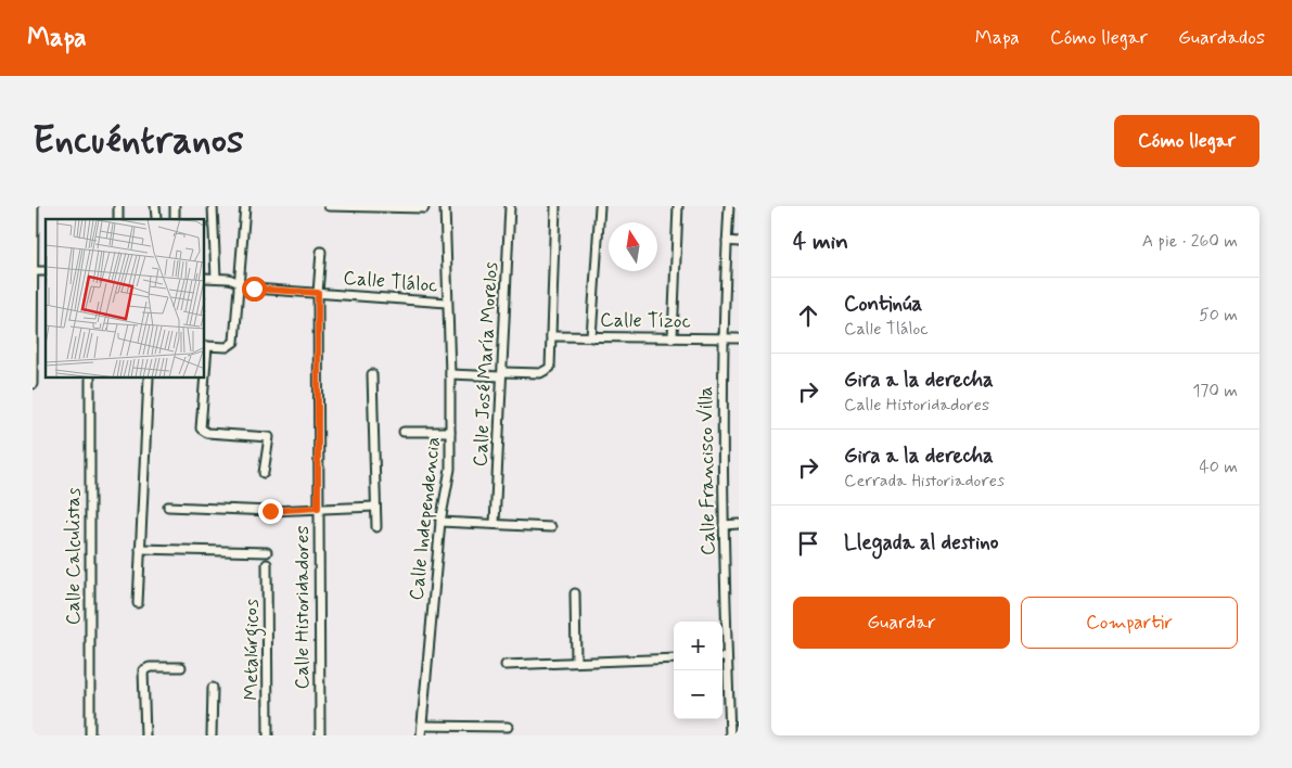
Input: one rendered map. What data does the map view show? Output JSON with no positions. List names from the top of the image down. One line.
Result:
{"streets":{"street":["Calle Tláloc","Calle Tízoc","Calle José María Morelos","Calle Francisco Villa","Calle Independencia","Calle Calculistas","Calle Historidadores","Metalúrgicos"]},"crossings":[["Calle Tláloc","Calle Independencia"],["Calle Tláloc","Calle Historidadores"],["Calle Tízoc","Calle Francisco Villa"]],"north":"top","page":{"header":"Mapa","nav":["Mapa","Cómo llegar","Guardados"],"buttons":["Cómo llegar",["Guardar","Compartir"]],"title":"Encuéntranos","heading":["4 min","A pie · 260 m"],"list":[["Continúa","Calle Tláloc","50 m"],["Gira a la derecha","Calle Historidadores","170 m"],["Gira a la derecha","Cerrada Historiadores","40 m"],"Llegada al destino"],"map_buttons":["+","−"]}}
